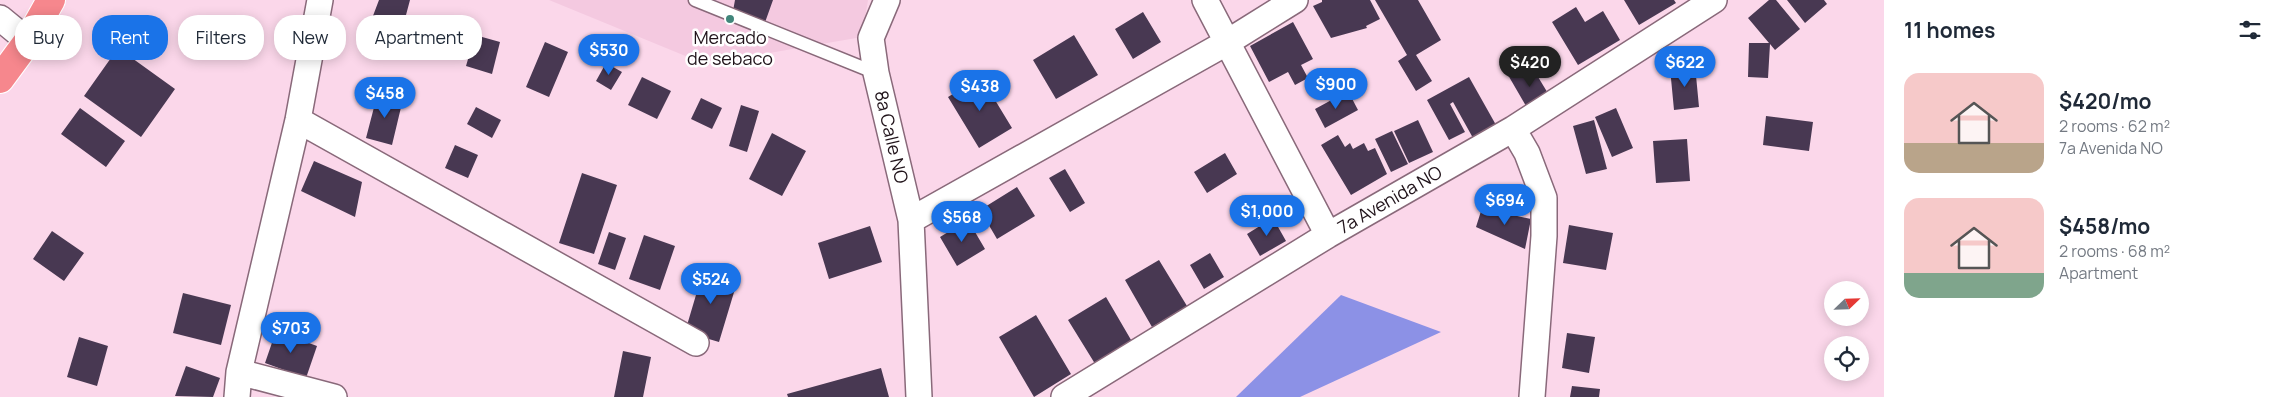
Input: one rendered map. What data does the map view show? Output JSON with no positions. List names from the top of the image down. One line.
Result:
{"streets":{"street":["8a Calle NO","7a Avenida NO"]},"places":["Mercado de sebaco"],"north":"top right","page":{"heading":"11 homes","chip":["Buy","Rent","Filters","New","Apartment"],"price":["$530","$420","$622","$900","$438","$458","$694","$1,000","$568","$524","$703"],"list":[{"name":"$420/mo","note":"2 rooms · 62 m² · 7a Avenida NO"},{"name":"$458/mo","note":"2 rooms · 68 m² · Apartment"}]}}
